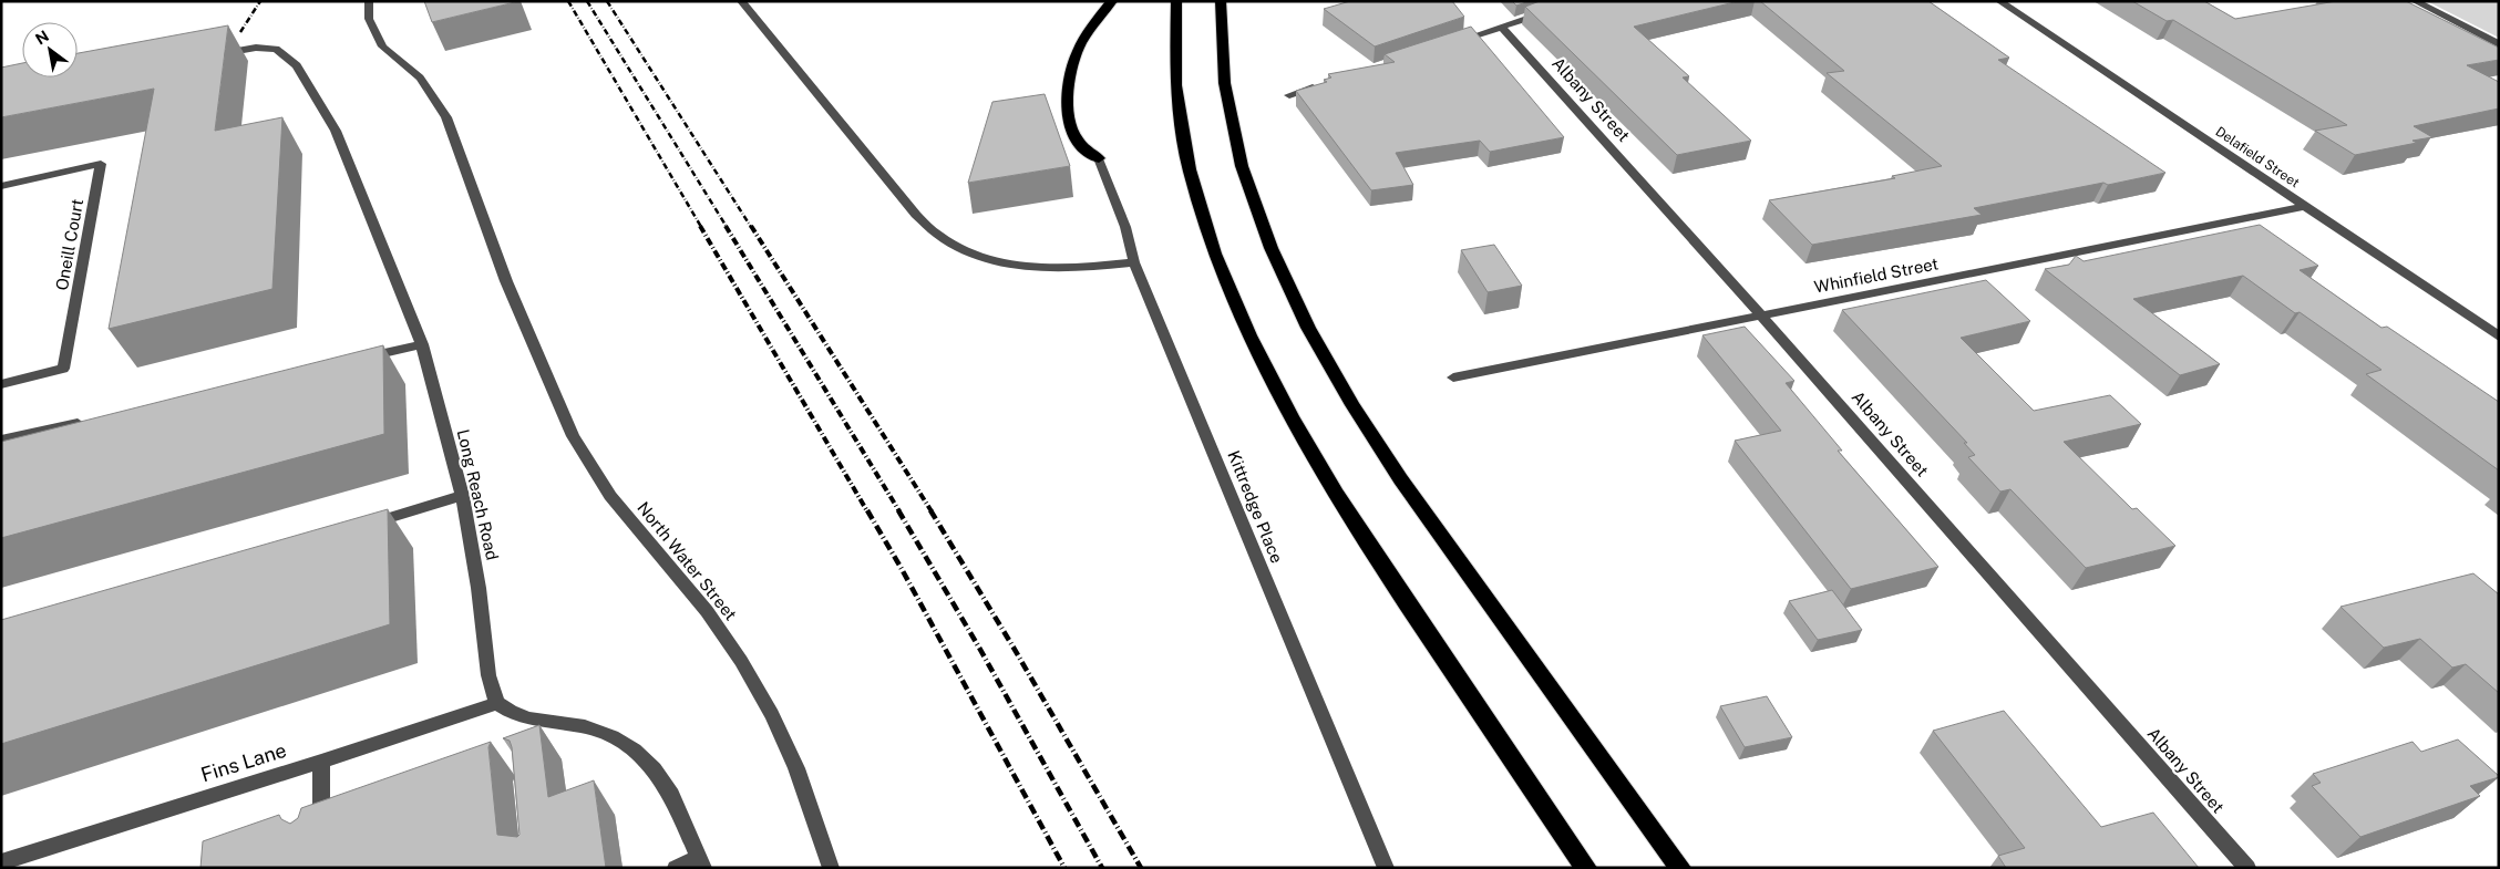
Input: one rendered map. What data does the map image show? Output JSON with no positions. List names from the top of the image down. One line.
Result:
{"streets":{"street":["Albany Street","Delafield Street","Oneill Court","Whinfield Street","Long Reach Road","Kittredge Place","North Water Street","Fins Lane"]},"crossings":[["Albany Street","Whinfield Street"],["Delafield Street","Whinfield Street"],["Long Reach Road","Fins Lane"]],"north":"top left"}
